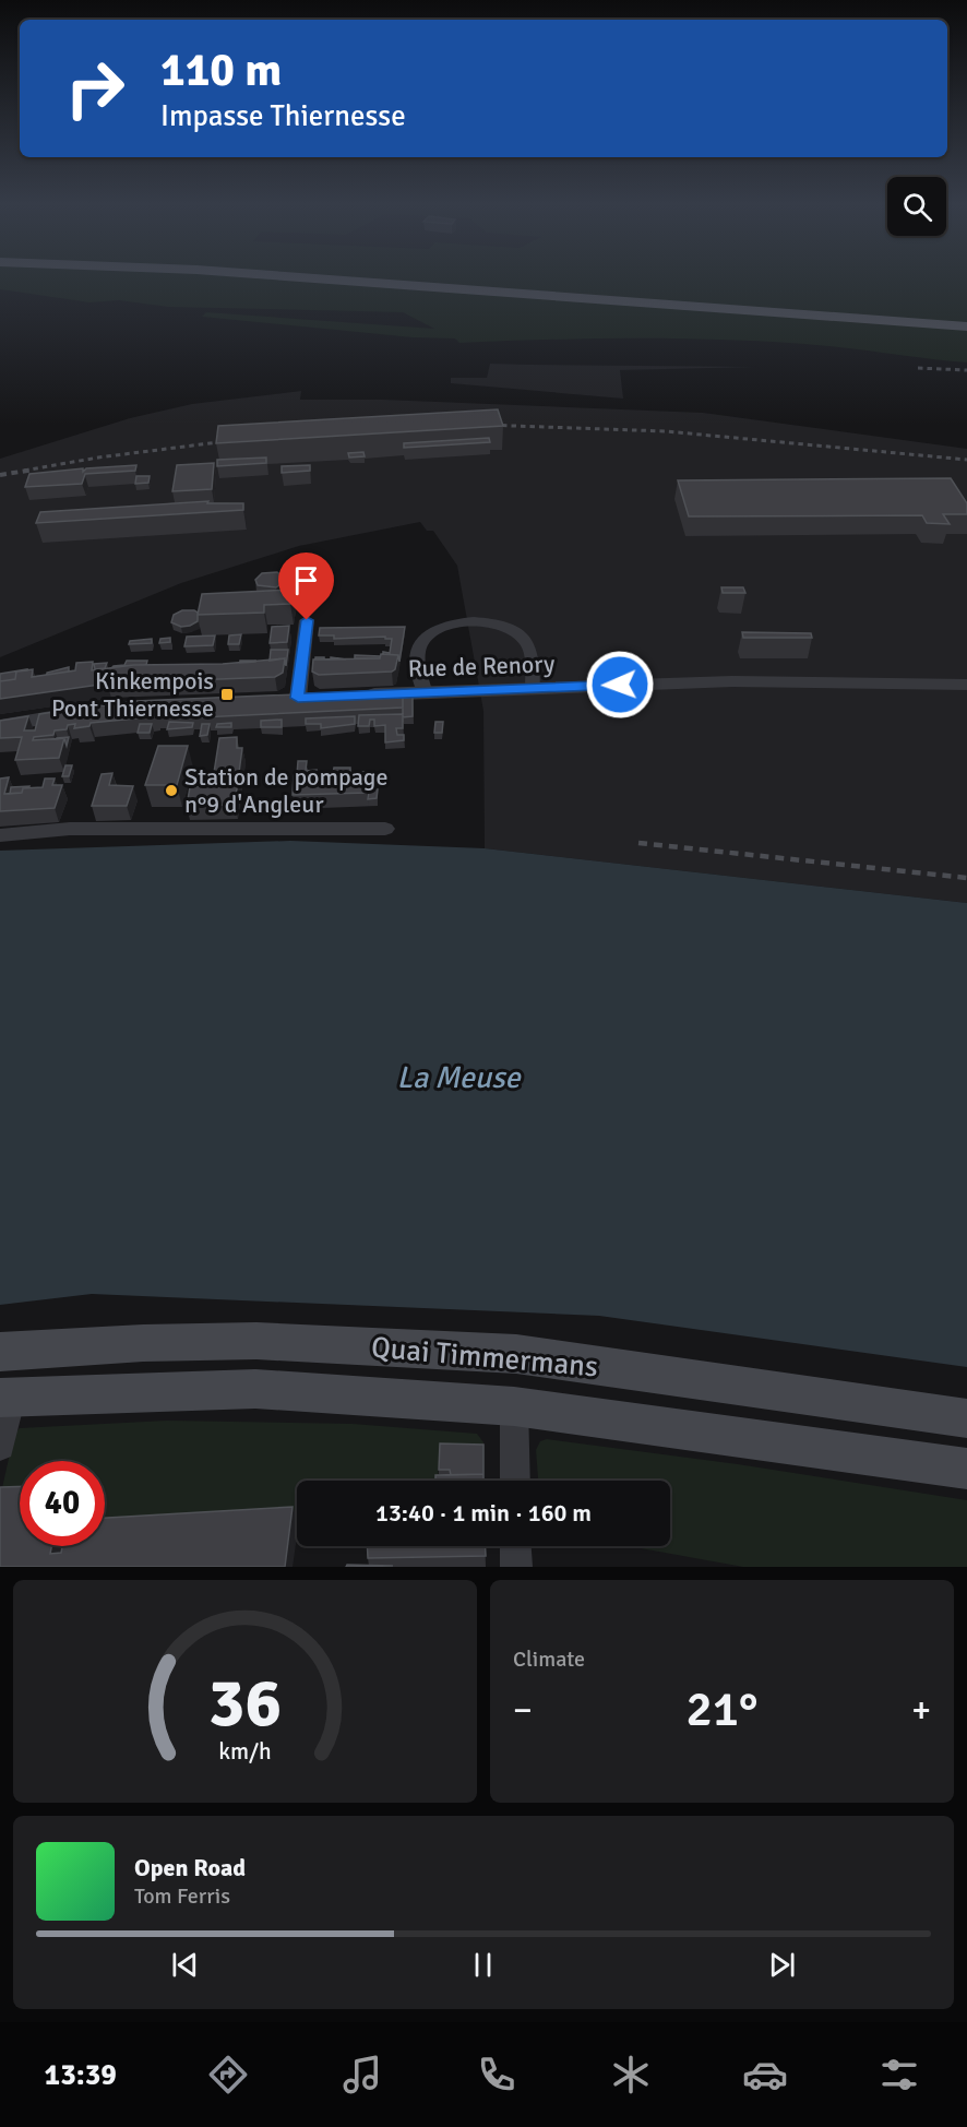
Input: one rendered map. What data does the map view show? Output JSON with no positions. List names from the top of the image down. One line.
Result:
{"streets":{"main road":["Quai Timmermans"],"street":["Rue de Renory"]},"water":["La Meuse"],"places":{"transit":["Kinkempois Pont Thiernesse"],"other":["Station de pompage n°9 d'Angleur"]},"page":{"turn":["110 m","Impasse Thiernesse"],"limit":"40","trip":"13:40 · 1 min · 160 m","tile":"Climate","heat":["−","21°","+"],"song":["Open Road","Tom Ferris"],"tabs":"13:39","gauge":["36","km/h"]}}
